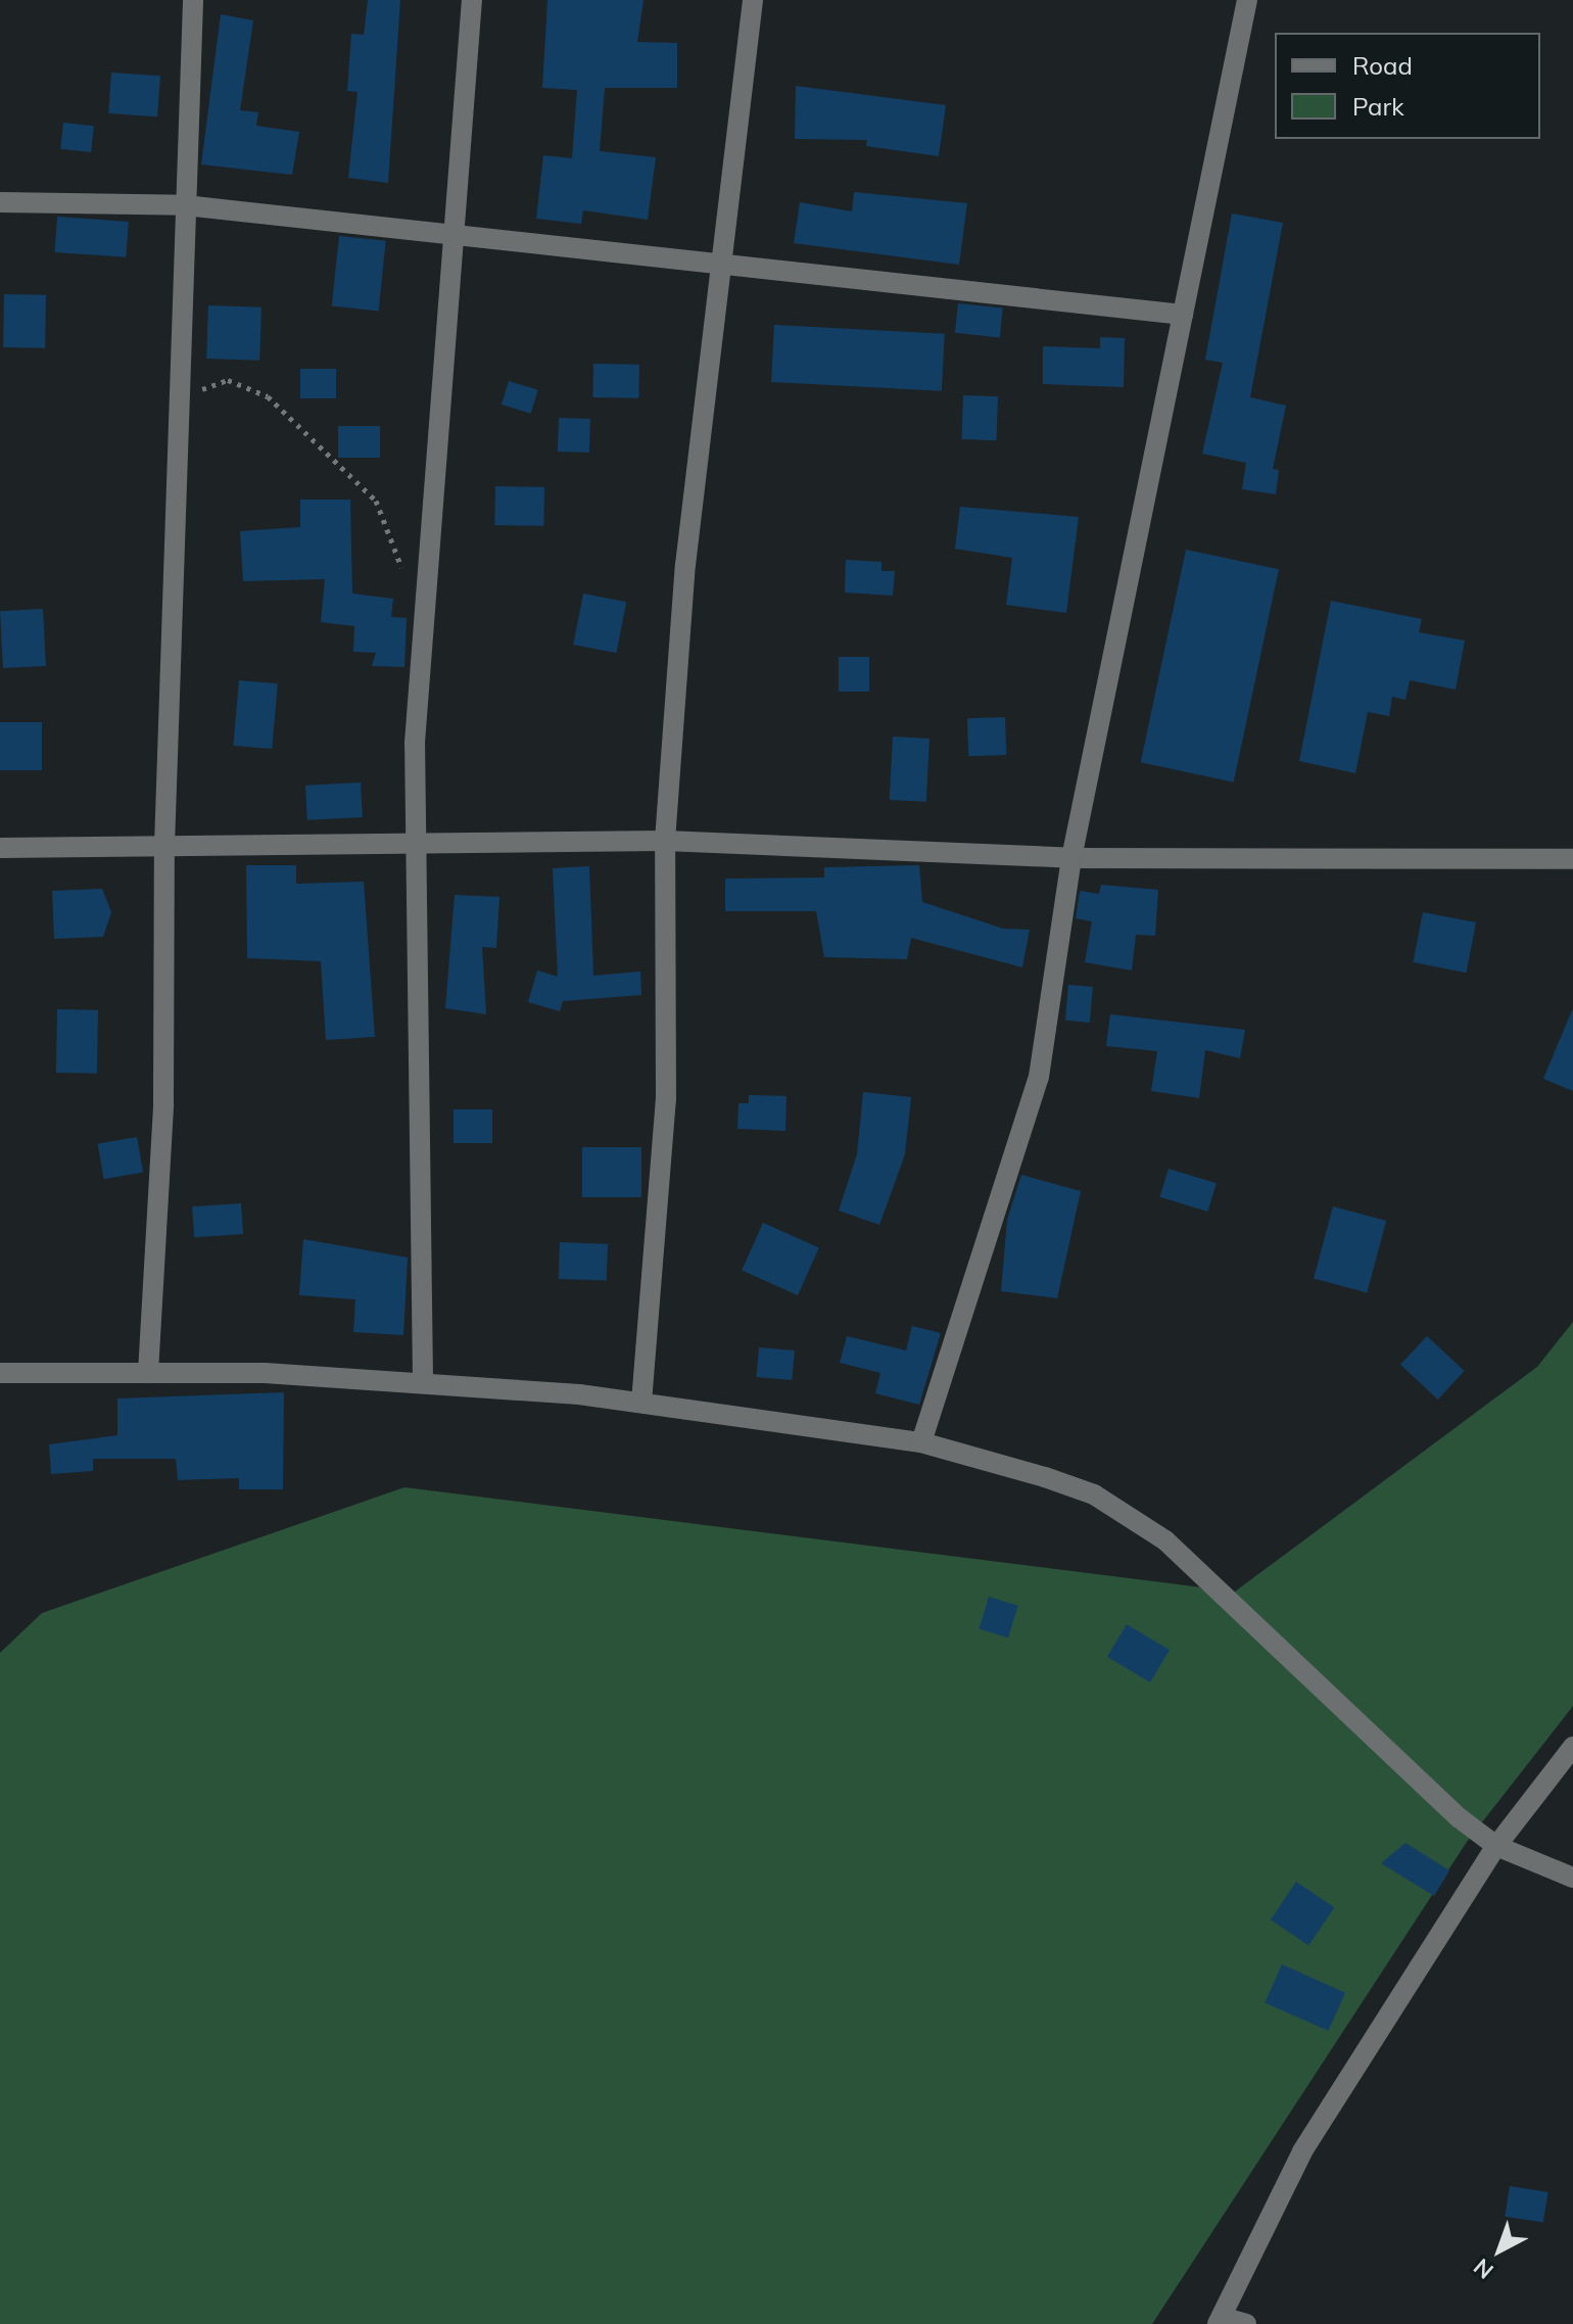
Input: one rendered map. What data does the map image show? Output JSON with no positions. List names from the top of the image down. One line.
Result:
{"legend":["Road","Park"],"north":"bottom left"}
